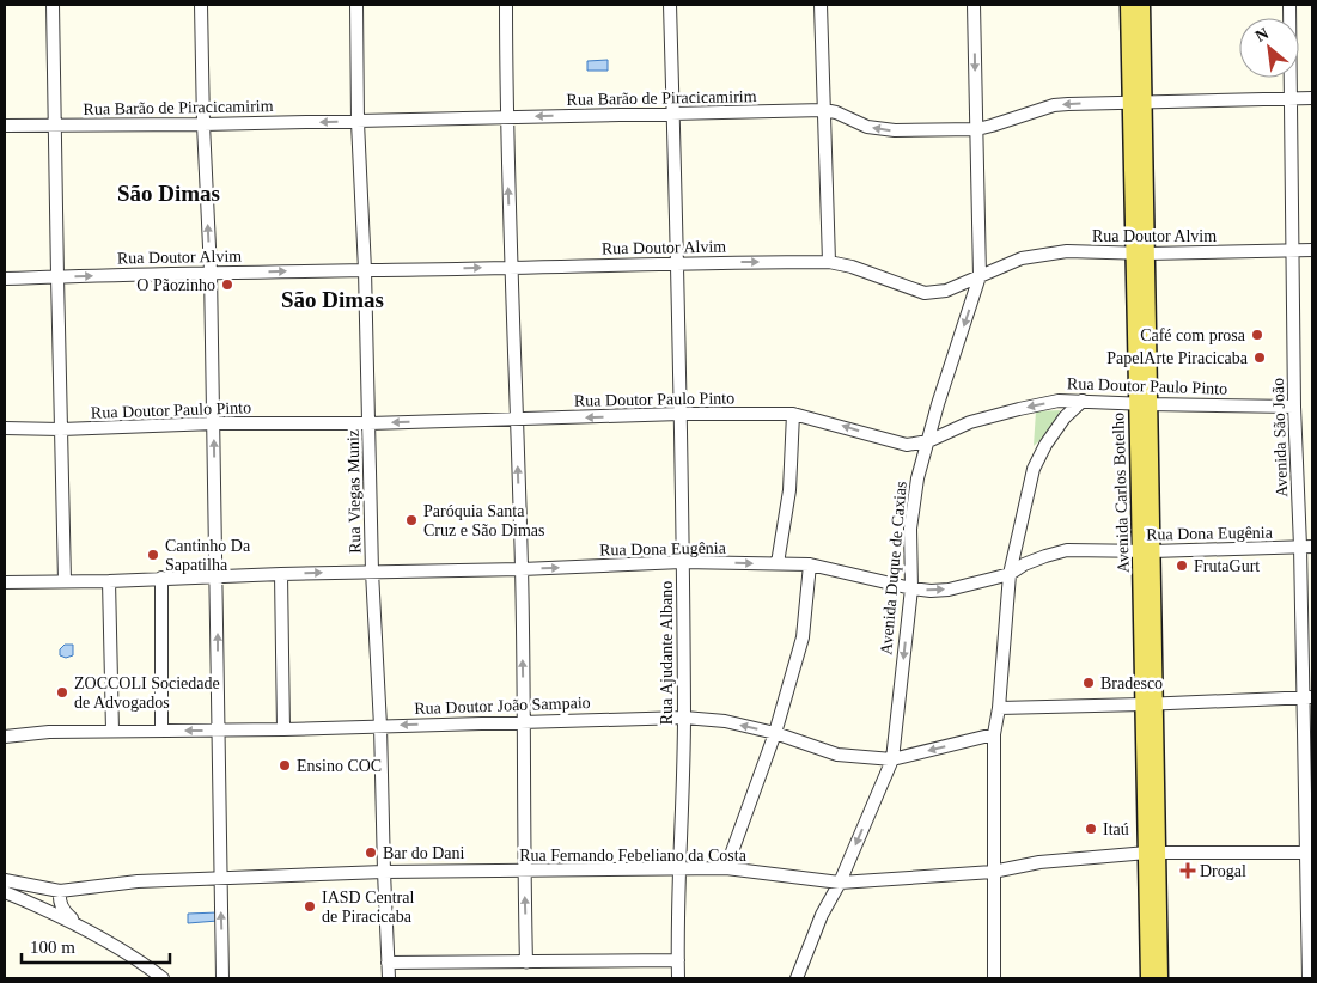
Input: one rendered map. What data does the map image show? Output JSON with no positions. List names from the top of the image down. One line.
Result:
{"streets":{"main road":["Avenida Carlos Botelho"],"street":["Rua Barão de Piracicamirim","Rua Doutor Alvim","Rua Doutor Paulo Pinto","Avenida São João","Rua Viegas Muniz","Rua Dona Eugênia","Avenida Duque de Caxias","Rua Ajudante Albano","Rua Doutor João Sampaio","Rua Fernando Febeliano da Costa"]},"crossings":[["Rua Barão de Piracicamirim","Avenida São João"],["Rua Barão de Piracicamirim","Rua Viegas Muniz"],["Rua Barão de Piracicamirim","Avenida Carlos Botelho"],["Rua Barão de Piracicamirim","Avenida Duque de Caxias"],["Rua Barão de Piracicamirim","Rua Ajudante Albano"],["Rua Doutor Alvim","Avenida São João"],["Rua Doutor Alvim","Rua Viegas Muniz"],["Rua Doutor Alvim","Avenida Carlos Botelho"],["Rua Doutor Alvim","Avenida Duque de Caxias"],["Rua Doutor Alvim","Rua Ajudante Albano"],["Rua Doutor Paulo Pinto","Avenida São João"],["Rua Doutor Paulo Pinto","Rua Viegas Muniz"],["Rua Doutor Paulo Pinto","Avenida Carlos Botelho"],["Rua Doutor Paulo Pinto","Avenida Duque de Caxias"],["Rua Doutor Paulo Pinto","Rua Ajudante Albano"],["Avenida São João","Rua Dona Eugênia"],["Avenida São João","Rua Fernando Febeliano da Costa"],["Rua Viegas Muniz","Rua Dona Eugênia"],["Rua Viegas Muniz","Rua Doutor João Sampaio"],["Rua Viegas Muniz","Rua Fernando Febeliano da Costa"],["Avenida Carlos Botelho","Rua Dona Eugênia"],["Avenida Carlos Botelho","Rua Fernando Febeliano da Costa"],["Rua Dona Eugênia","Avenida Duque de Caxias"],["Rua Dona Eugênia","Rua Ajudante Albano"],["Avenida Duque de Caxias","Rua Doutor João Sampaio"],["Avenida Duque de Caxias","Rua Fernando Febeliano da Costa"],["Rua Ajudante Albano","Rua Doutor João Sampaio"],["Rua Ajudante Albano","Rua Fernando Febeliano da Costa"]],"one_way":["Rua Barão de Piracicamirim","Rua Doutor Alvim","Rua Doutor Paulo Pinto","Rua Doutor João Sampaio"],"districts":["São Dimas","São Dimas"],"places":{"other":["O Pãozinho","Café com prosa","PapelArte Piracicaba","Paróquia Santa Cruz e São Dimas","Cantinho Da Sapatilha","FrutaGurt","Bradesco","ZOCCOLI Sociedade de Advogados","Ensino COC","Itaú","Bar do Dani","IASD Central de Piracicaba"],"health":["Drogal"]},"scale_bar":"100 m","north":"top left"}
